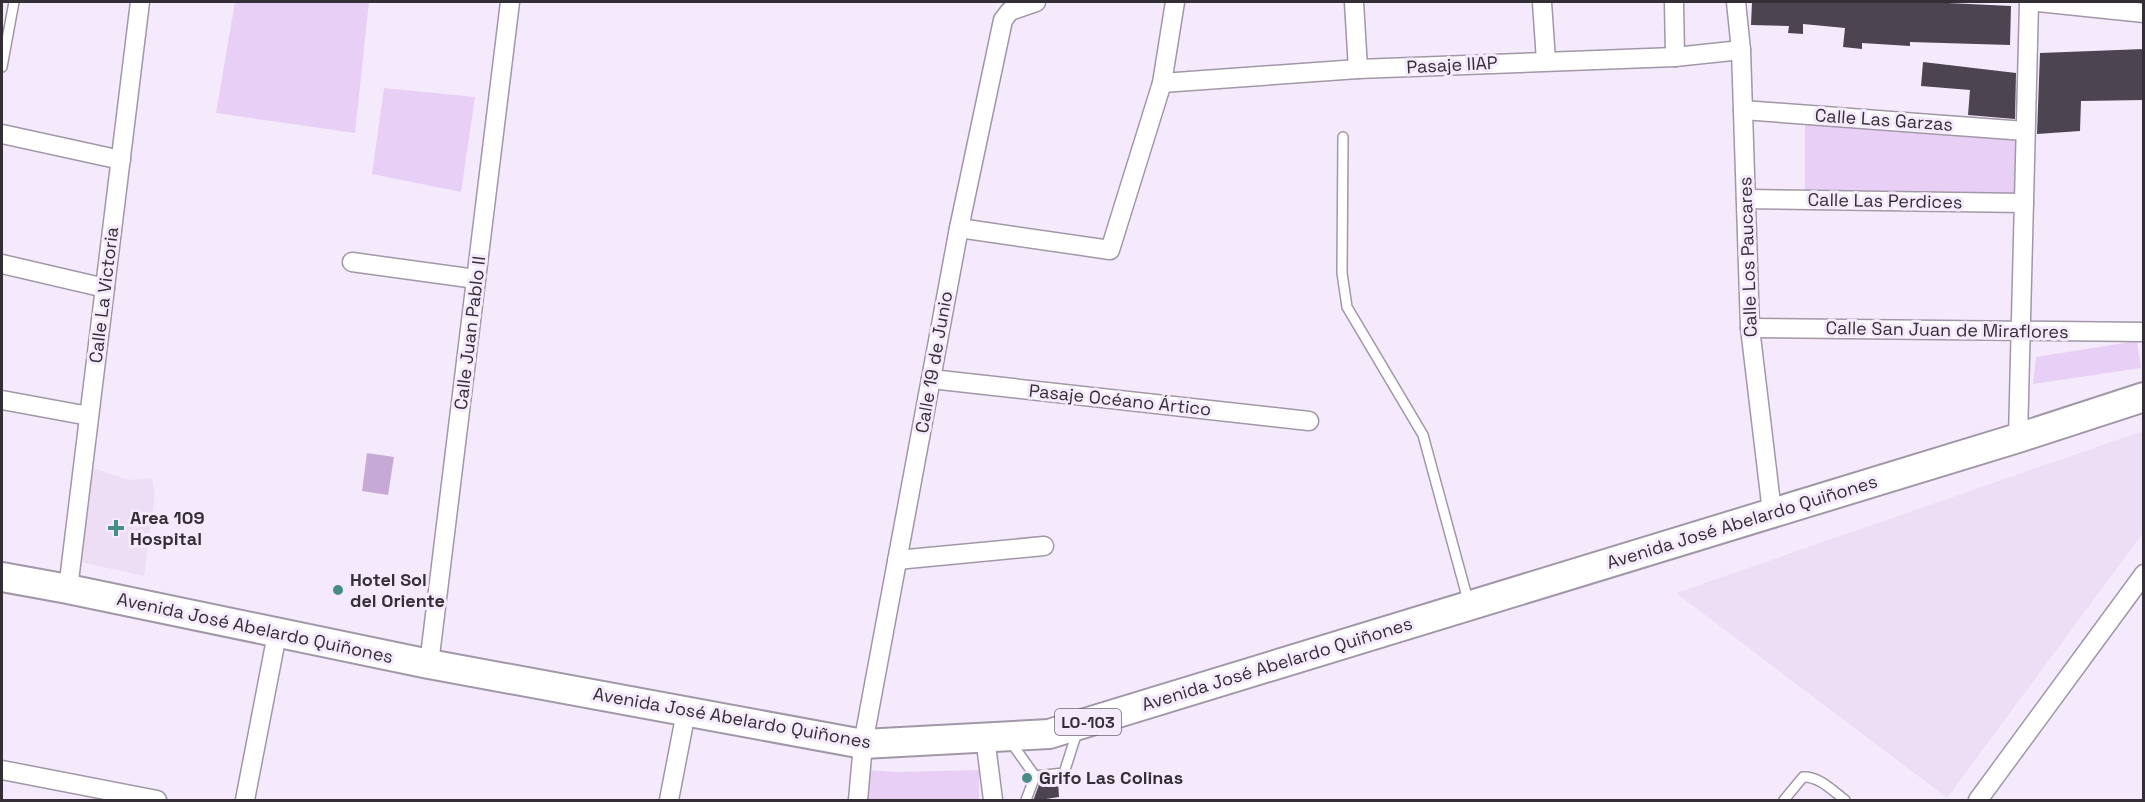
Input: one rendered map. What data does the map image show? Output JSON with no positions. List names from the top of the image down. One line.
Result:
{"streets":{"main road":["Avenida José Abelardo Quiñones","LO-103"],"street":["Pasaje IIAP","Calle Las Garzas","Calle Las Perdices","Calle Los Paucares","Calle La Victoria","Calle San Juan de Miraflores","Calle Juan Pablo II","Calle 19 de Junio","Pasaje Océano Ártico"]},"crossings":[["Pasaje IIAP","Calle Los Paucares"],["Calle Las Garzas","Calle Los Paucares"],["Calle Las Perdices","Calle Los Paucares"],["Calle Los Paucares","Calle San Juan de Miraflores"],["Calle Los Paucares","Avenida José Abelardo Quiñones"],["Calle La Victoria","Avenida José Abelardo Quiñones"],["Calle Juan Pablo II","Avenida José Abelardo Quiñones"],["Calle 19 de Junio","Pasaje Océano Ártico"],["Calle 19 de Junio","Avenida José Abelardo Quiñones"]],"places":{"health":["Area 109 Hospital"],"other":["Hotel Sol del Oriente","Grifo Las Colinas"]}}
